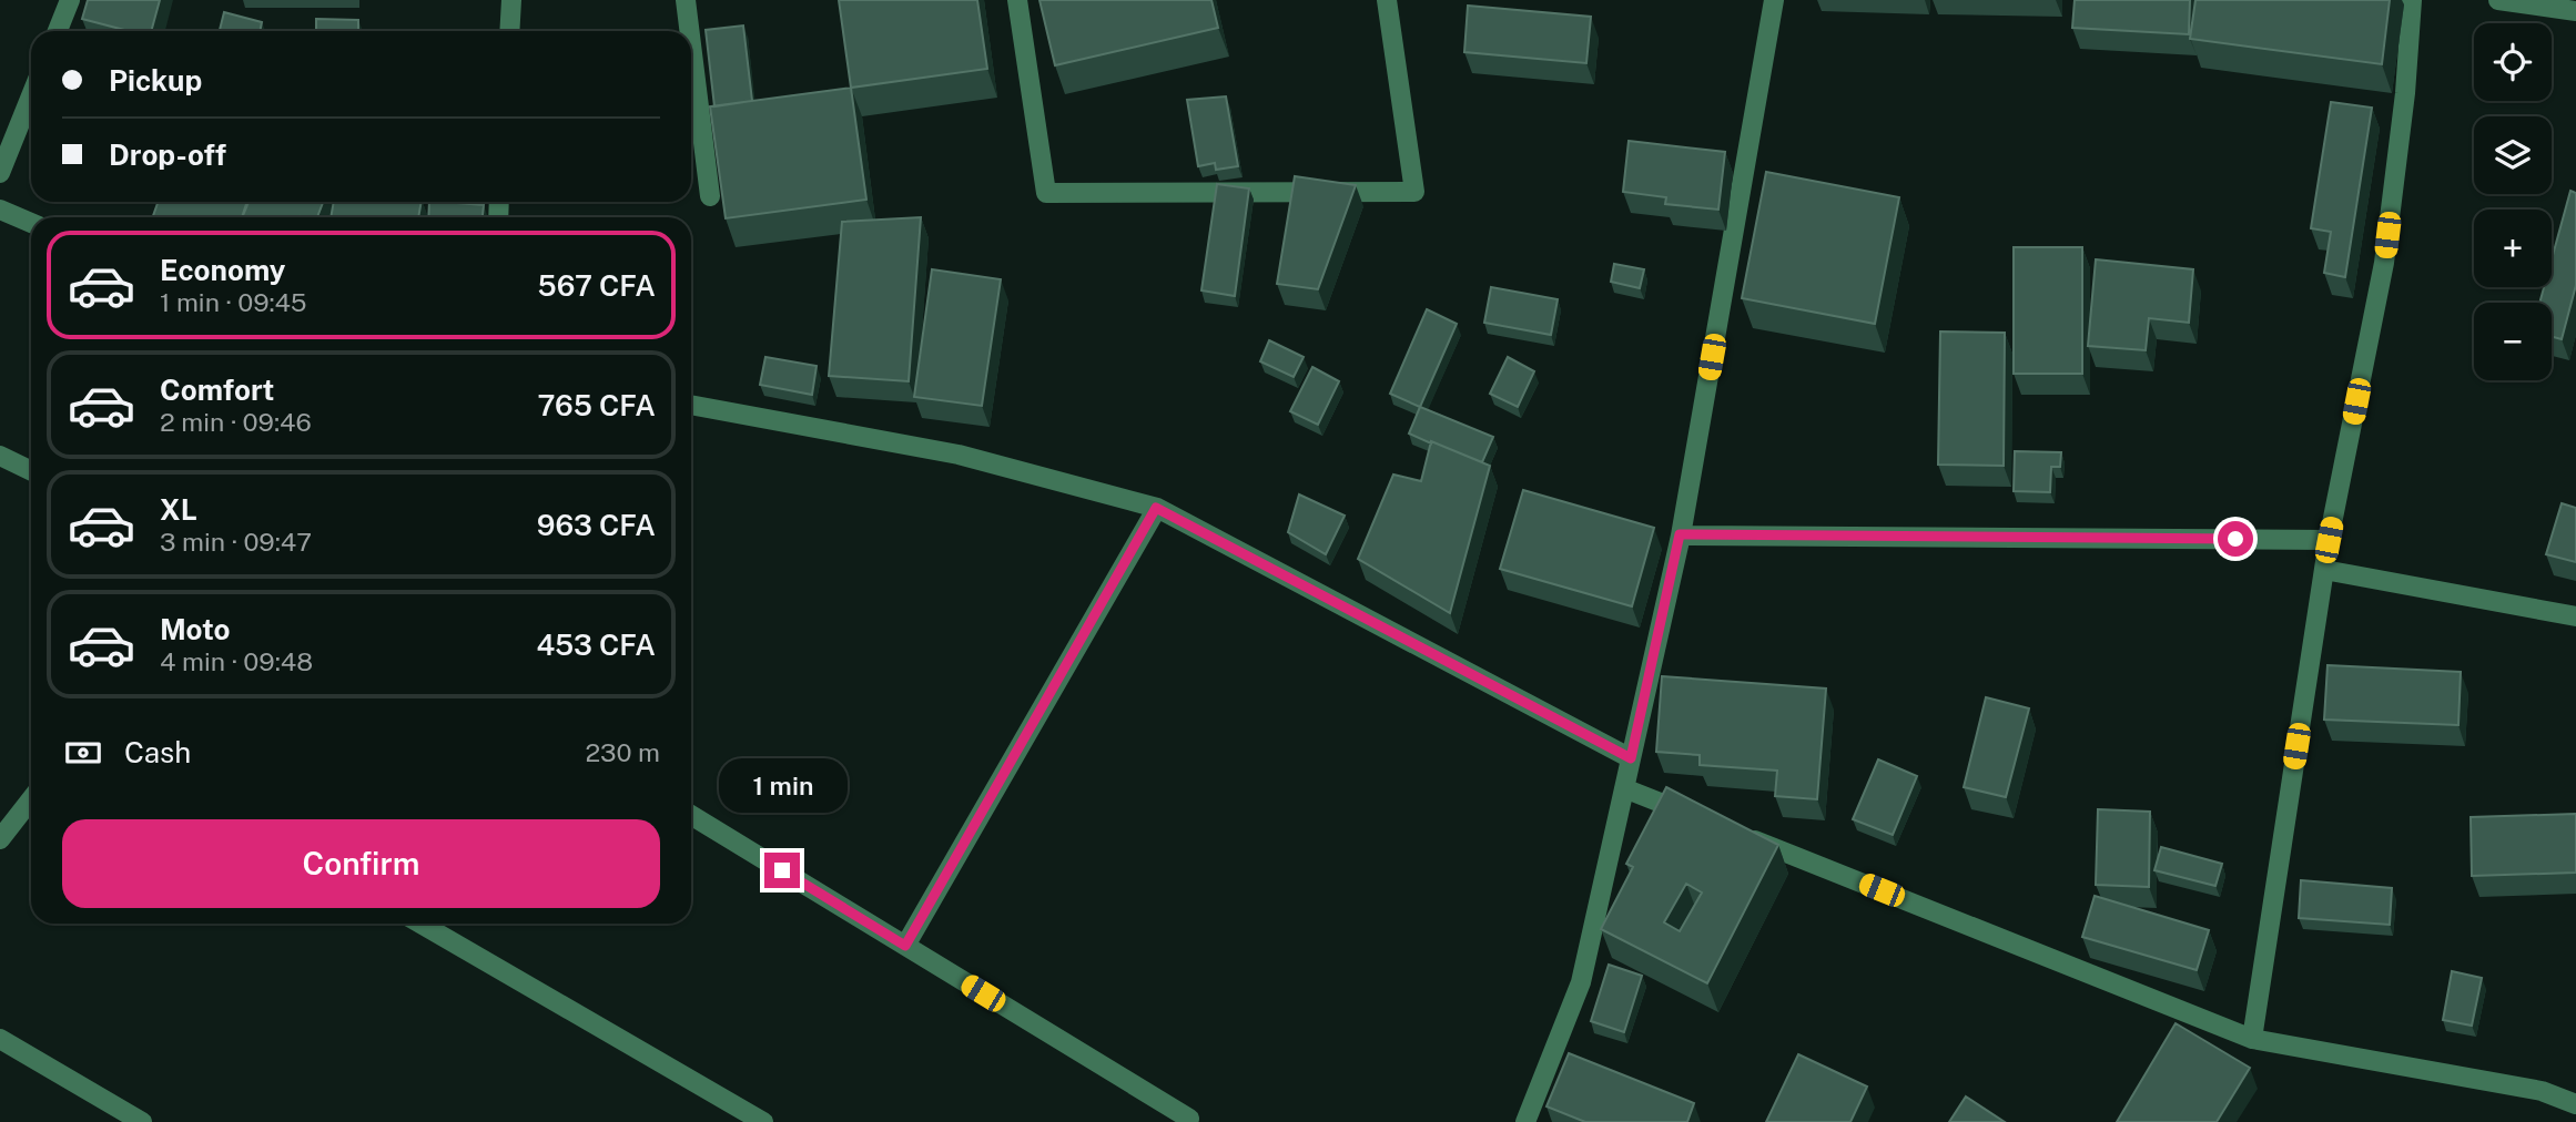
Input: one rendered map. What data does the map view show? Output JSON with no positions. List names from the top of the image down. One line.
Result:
{"page":{"map_buttons":["+","−"],"banner":["Pickup","Drop-off"],"list":[{"name":"Economy","note":"1 min · 09:45","value":"567 CFA"},{"name":"Comfort","note":"2 min · 09:46","value":"765 CFA"},{"name":"XL","note":"3 min · 09:47","value":"963 CFA"},{"name":"Moto","note":"4 min · 09:48","value":"453 CFA"}],"pay":["Cash","230 m"],"bubble":"1 min","buttons":"Confirm"}}
